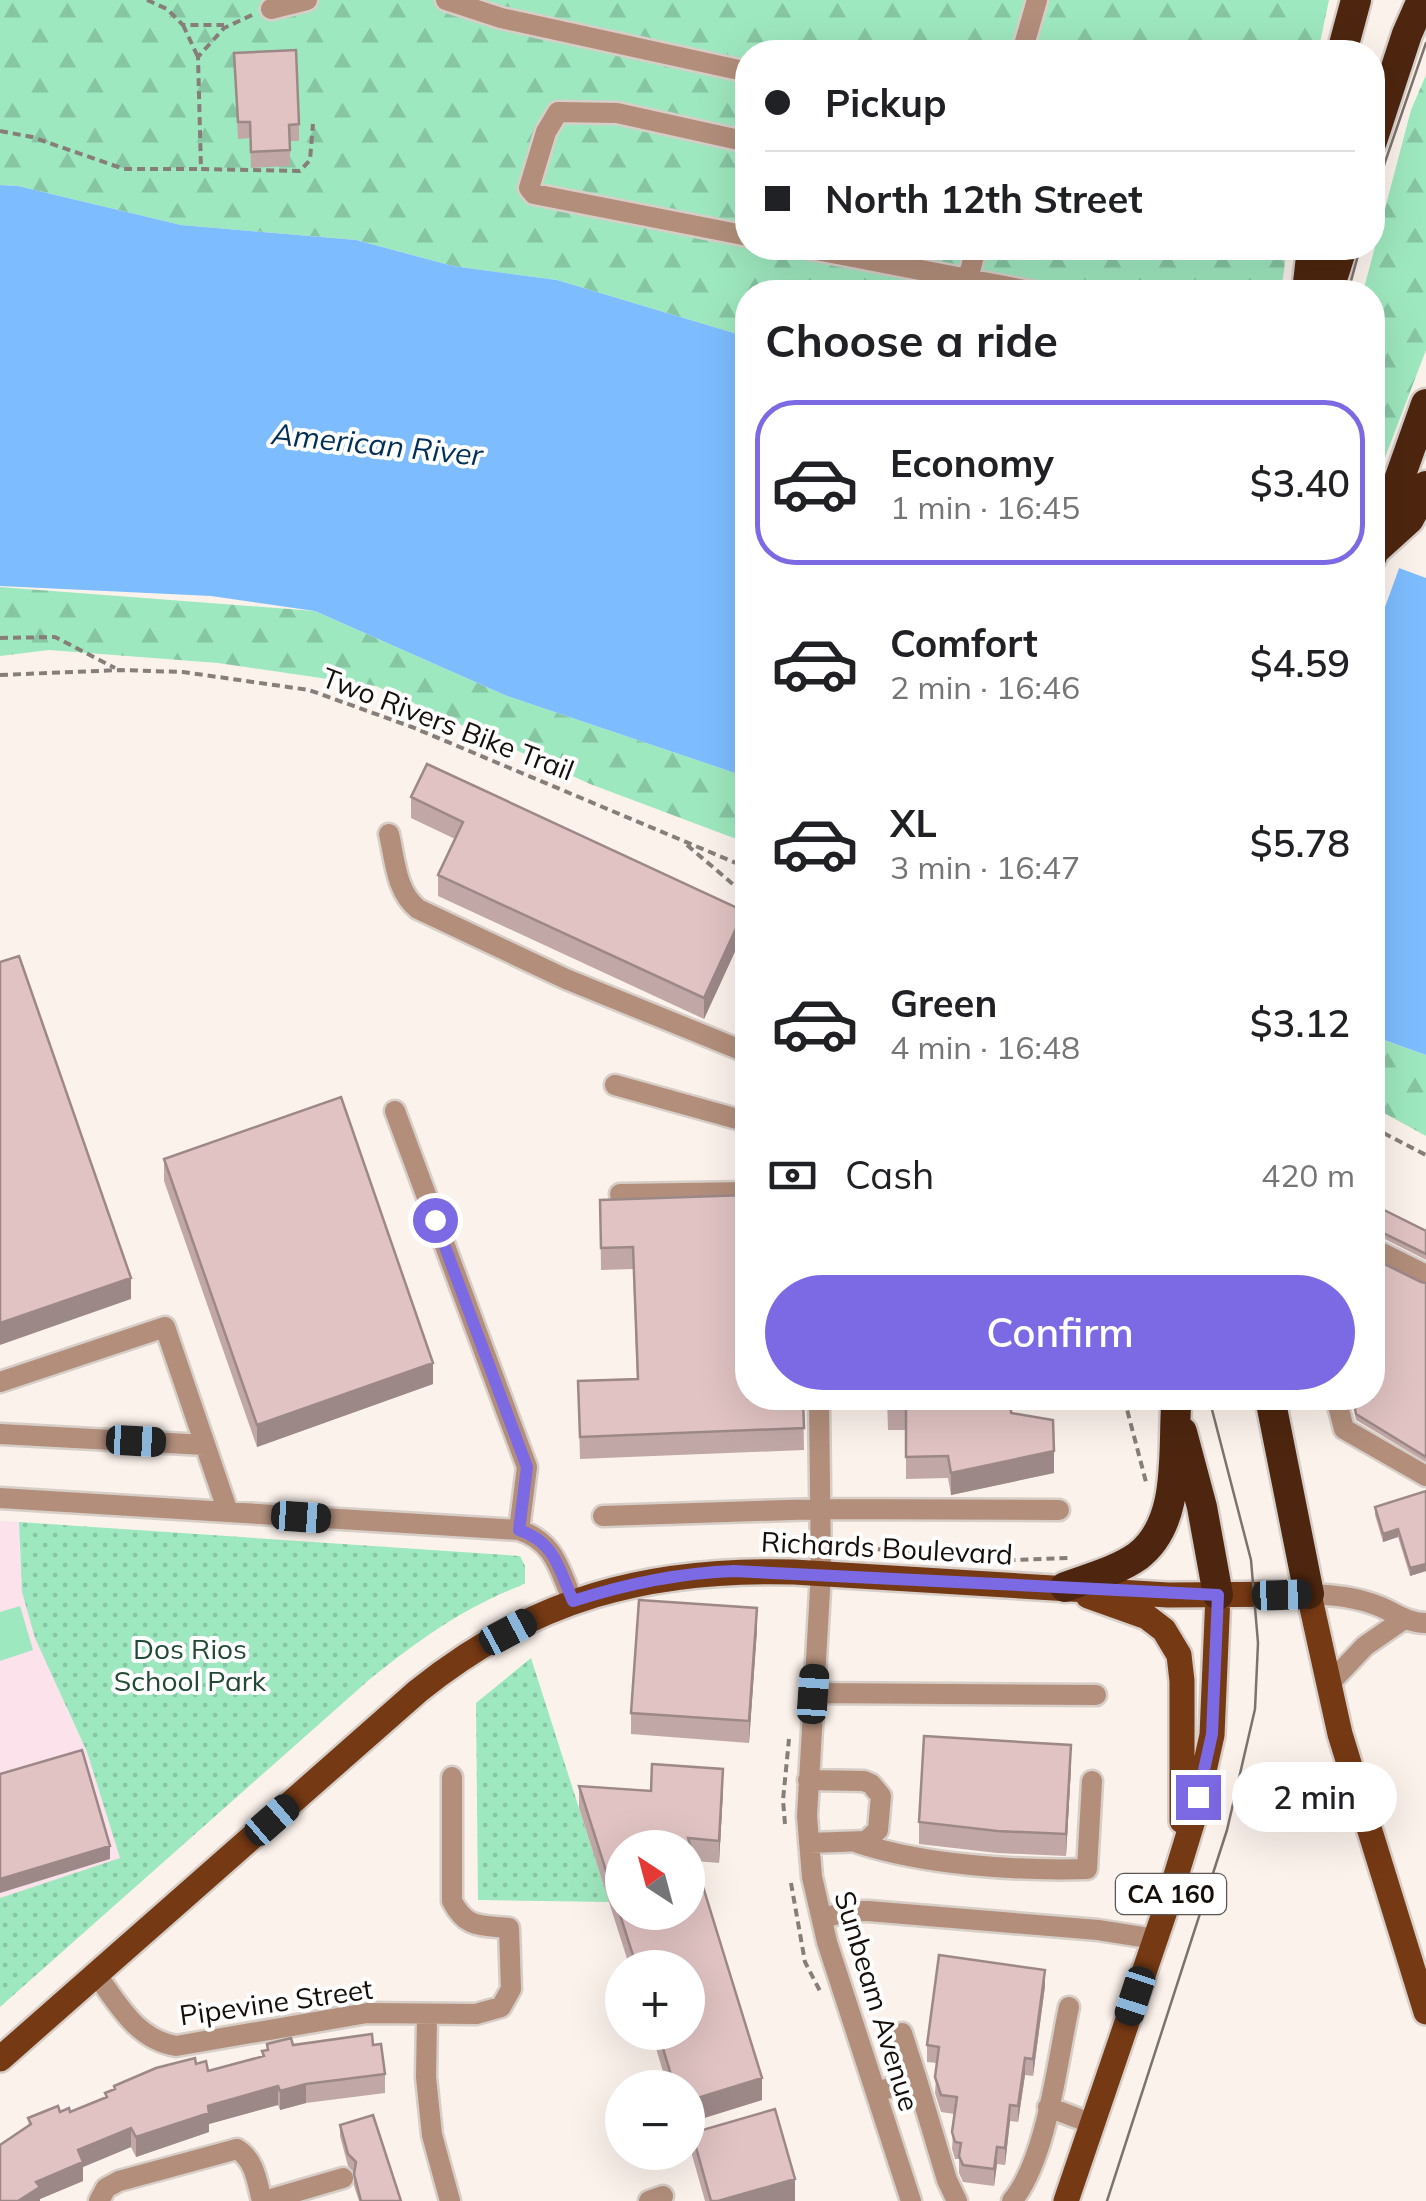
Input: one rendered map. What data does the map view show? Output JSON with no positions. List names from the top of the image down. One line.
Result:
{"streets":{"highway":["CA 160"],"main road":["Richards Boulevard"],"street":["Sunbeam Avenue","Pipevine Street"],"path":["Two Rivers Bike Trail"]},"crossings":[["Richards Boulevard","CA 160"],["Richards Boulevard","Sunbeam Avenue"],["Richards Boulevard","Pipevine Street"]],"water":["American River"],"parks":["Dos Rios School Park"],"north":"top left","page":{"banner":["Pickup","North 12th Street"],"heading":"Choose a ride","list":[{"name":"Economy","note":"1 min · 16:45","value":"$3.40"},{"name":"Comfort","note":"2 min · 16:46","value":"$4.59"},{"name":"XL","note":"3 min · 16:47","value":"$5.78"},{"name":"Green","note":"4 min · 16:48","value":"$3.12"}],"pay":["Cash","420 m"],"buttons":"Confirm","bubble":"2 min","map_buttons":["+","−"]}}
